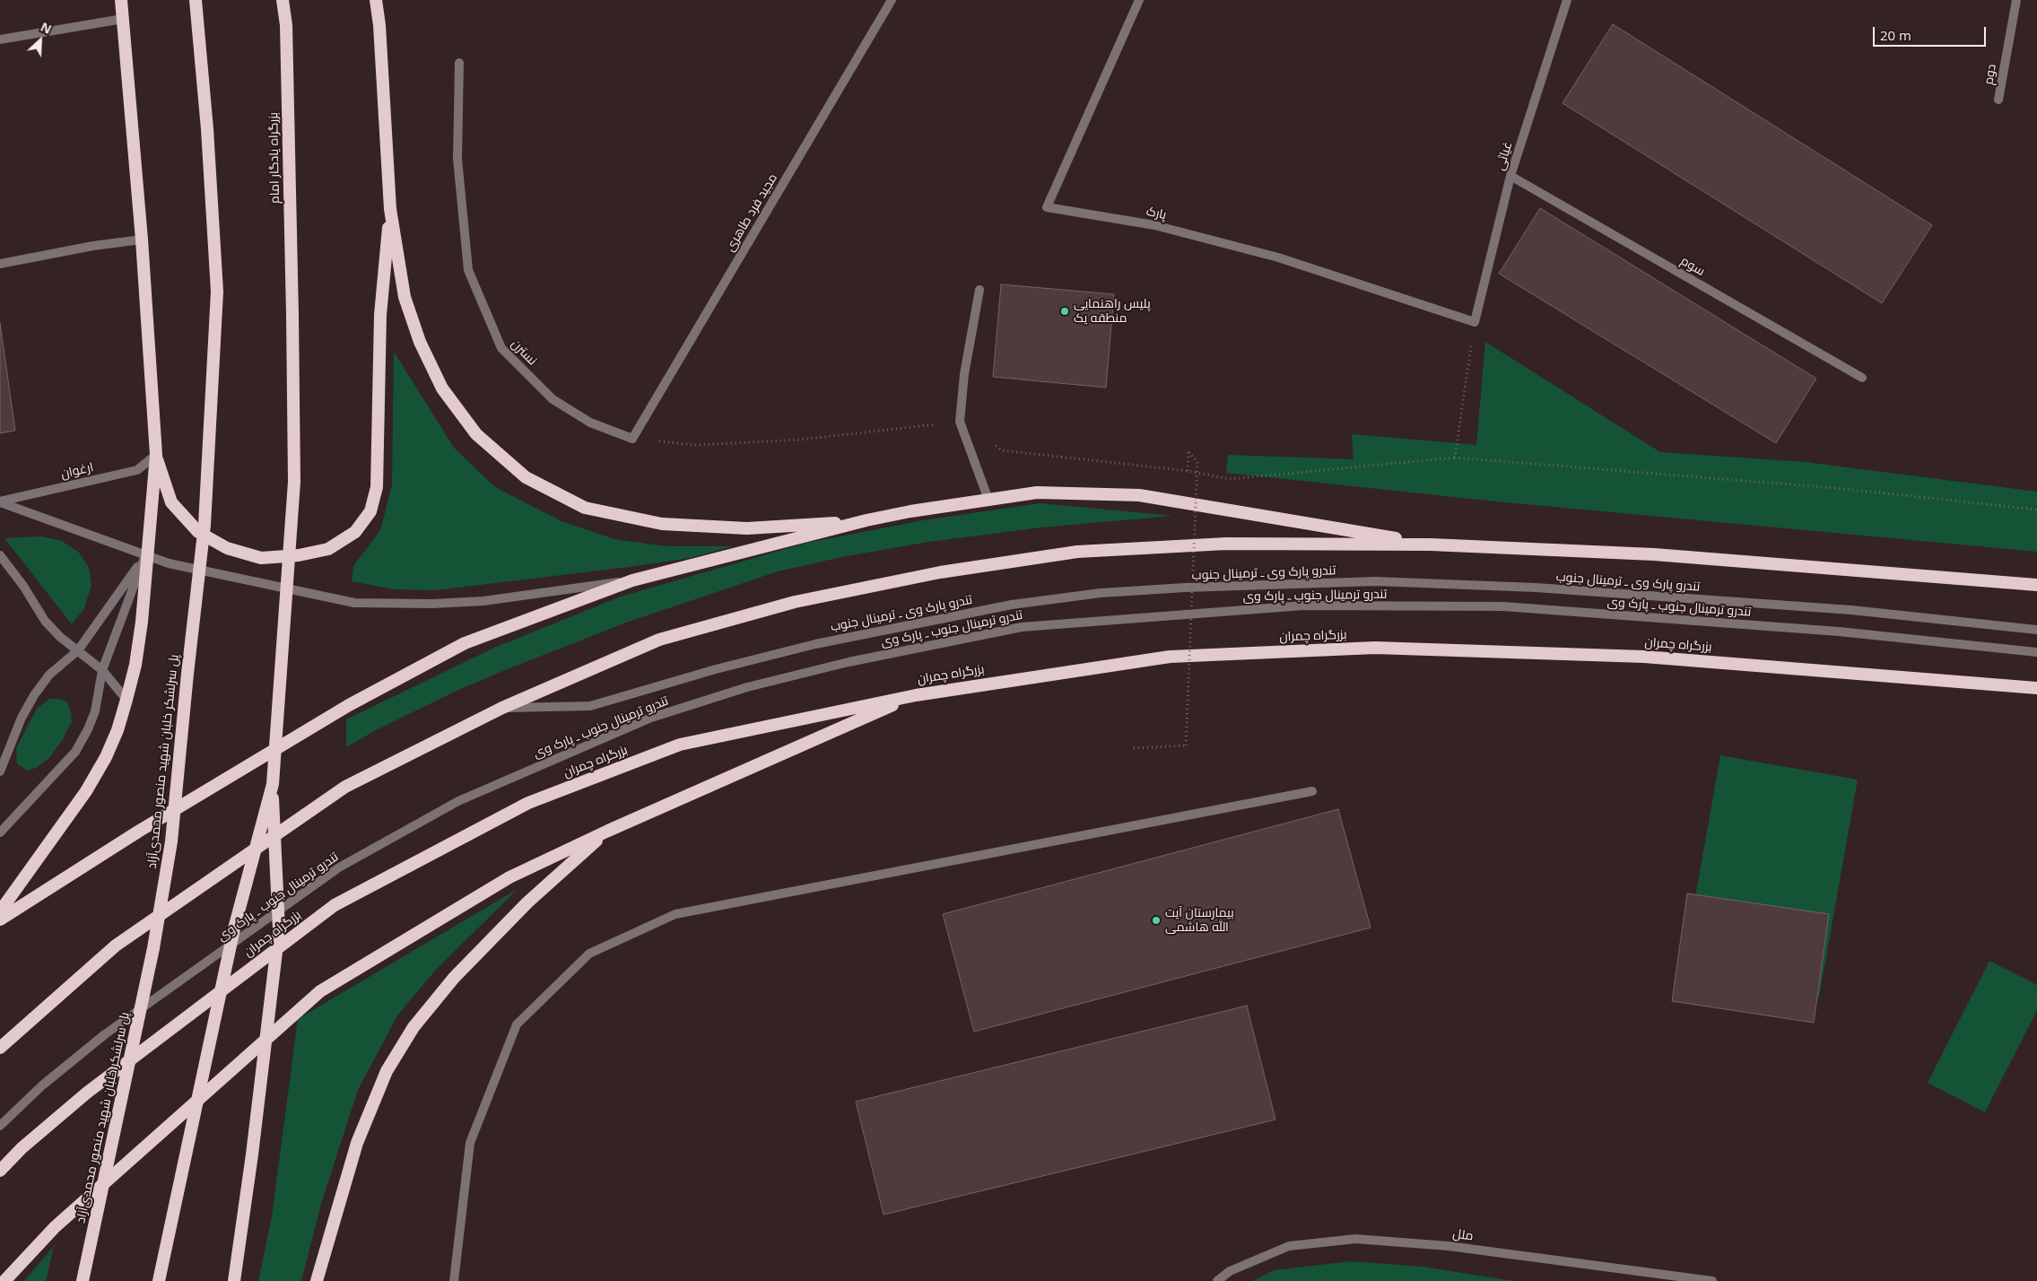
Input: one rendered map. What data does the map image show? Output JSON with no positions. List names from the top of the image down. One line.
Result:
{"streets":{"highway":["بزرگراه یادگار امام","بزرگراه چمران","پل سرلشکر خلبان شهید منصور محمدی‌آزاد"],"street":["دوم","غیاثی","مجید فرد طاهری","پارک","سوم","نسترن","ارغوان","تندرو پارک وی ـ ترمینال جنوب","تندرو ترمینال جنوب ـ پارک وی","ملل"]},"crossings":[["غیاثی","پارک"],["غیاثی","سوم"],["مجید فرد طاهری","نسترن"]],"places":["پلیس راهنمایی منطقه یک","بیمارستان آیت الله هاشمی"],"scale_bar":"20 m","north":"top right"}
